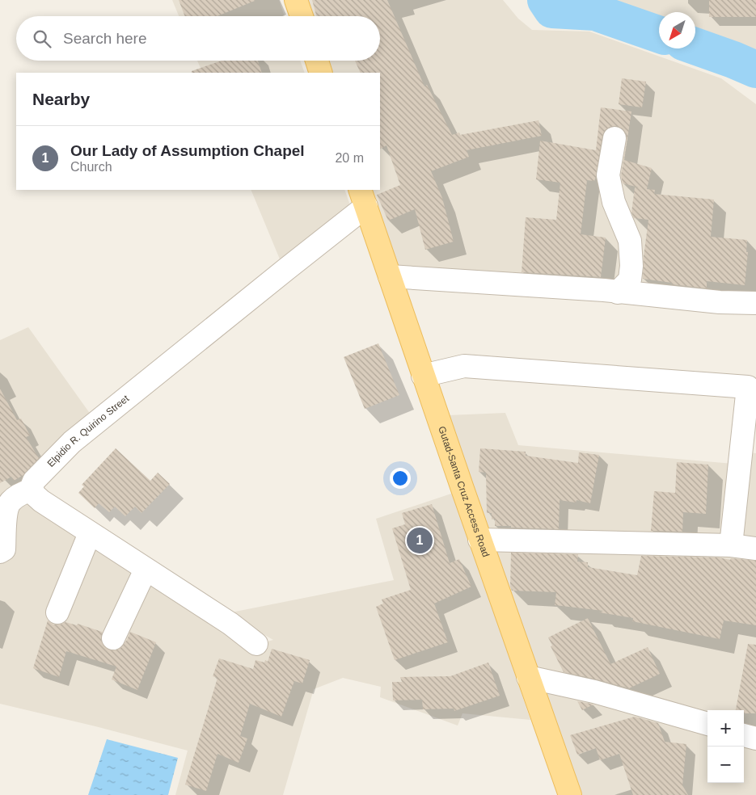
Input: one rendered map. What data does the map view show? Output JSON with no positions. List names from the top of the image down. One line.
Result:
{"streets":{"main road":["Gutad-Santa Cruz Access Road"],"street":["Elpidio R. Quirino Street"]},"crossings":[["Elpidio R. Quirino Street","Gutad-Santa Cruz Access Road"]],"north":"bottom left","page":{"search":"Search here","heading":"Nearby","list":[{"mark":"1","name":"Our Lady of Assumption Chapel","note":"Church","value":"20 m"}],"pins":"1","map_buttons":["+","−"]}}
